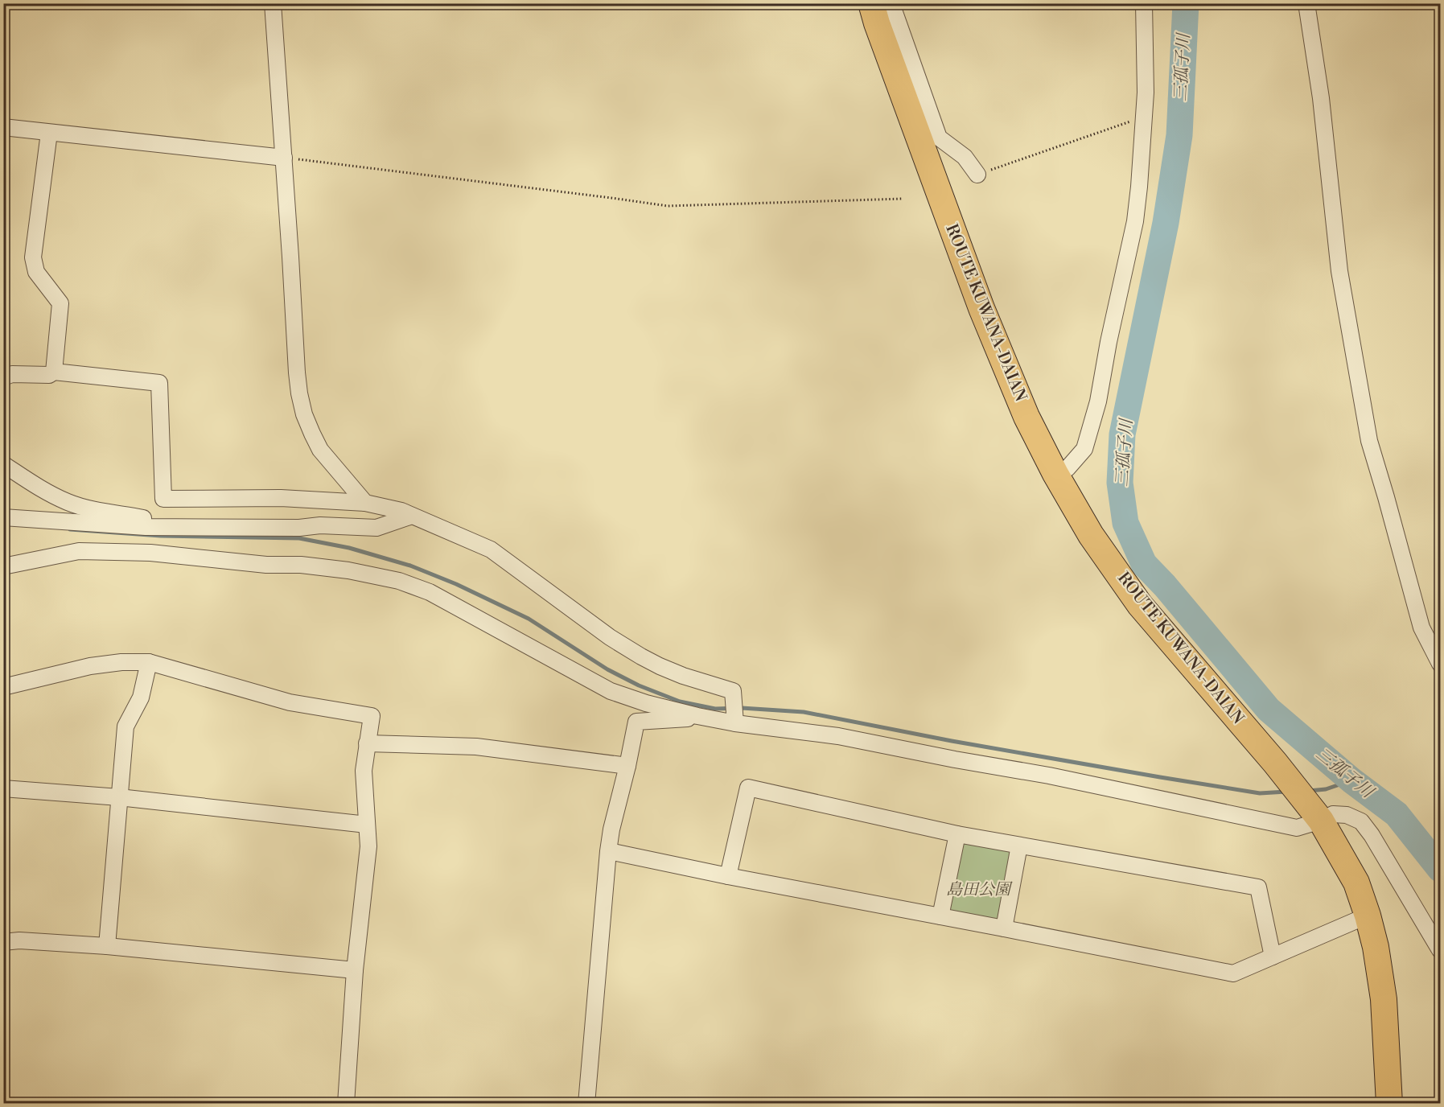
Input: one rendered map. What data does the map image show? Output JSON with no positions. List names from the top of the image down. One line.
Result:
{"streets":{"main road":["ROUTE KUWANA-DAIAN"]},"water":["三孤子川"],"parks":["島田公園"]}
